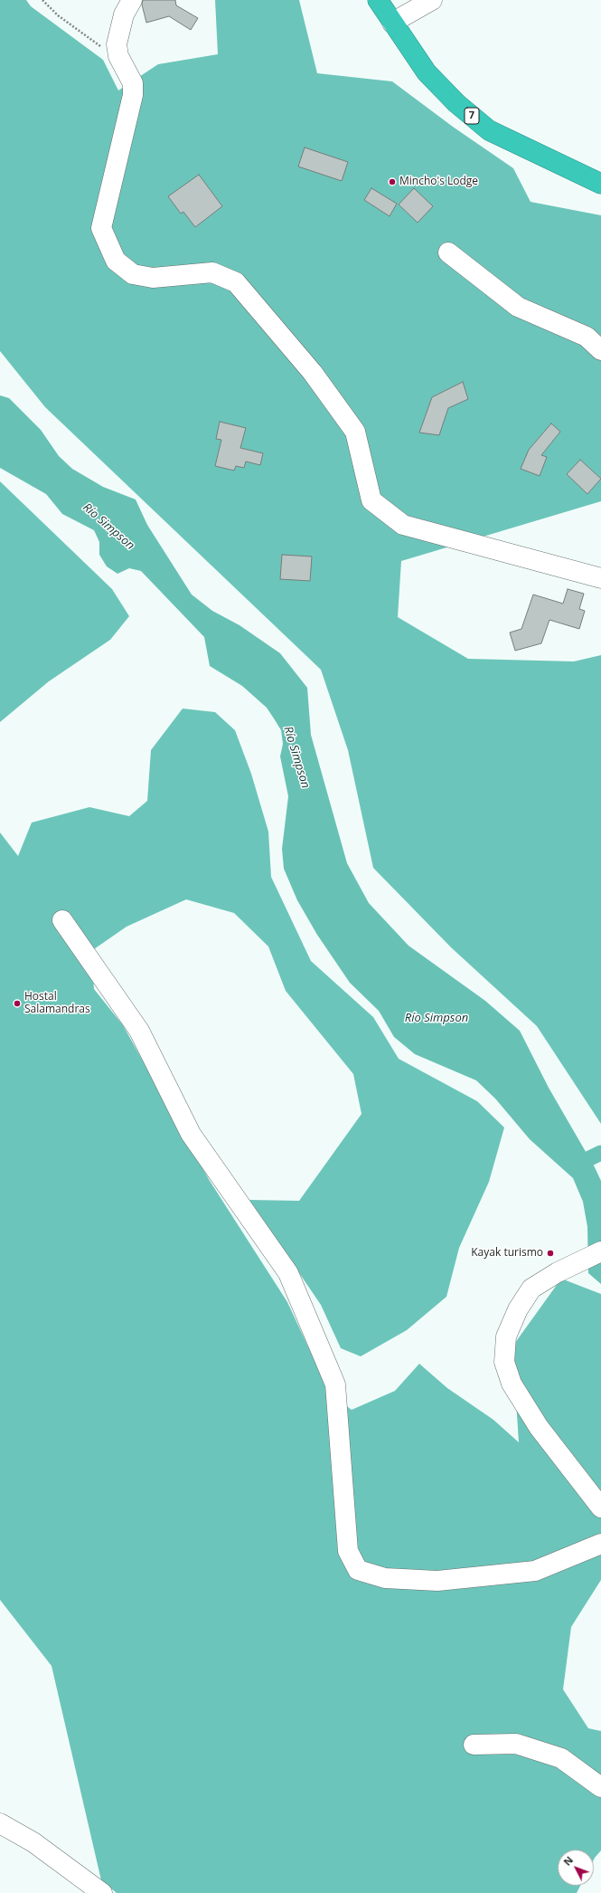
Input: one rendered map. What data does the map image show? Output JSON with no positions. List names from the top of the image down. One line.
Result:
{"streets":{"highway":["7"]},"water":["Río Simpson"],"places":["Mincho's Lodge","Hostal Salamandras","Kayak turismo"],"north":"top left"}
